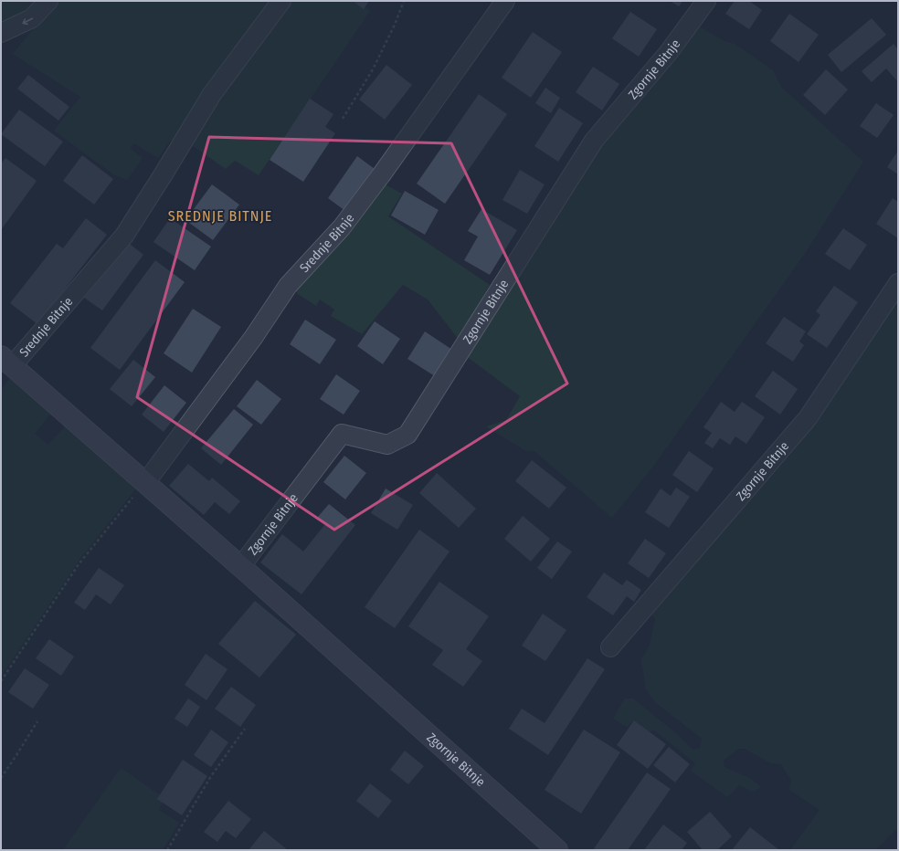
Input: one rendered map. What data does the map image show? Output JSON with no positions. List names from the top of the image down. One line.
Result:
{"streets":{"main road":["Zgornje Bitnje","Srednje Bitnje"]},"crossings":[["Zgornje Bitnje","Srednje Bitnje"]],"districts":["SREDNJE BITNJE"]}
